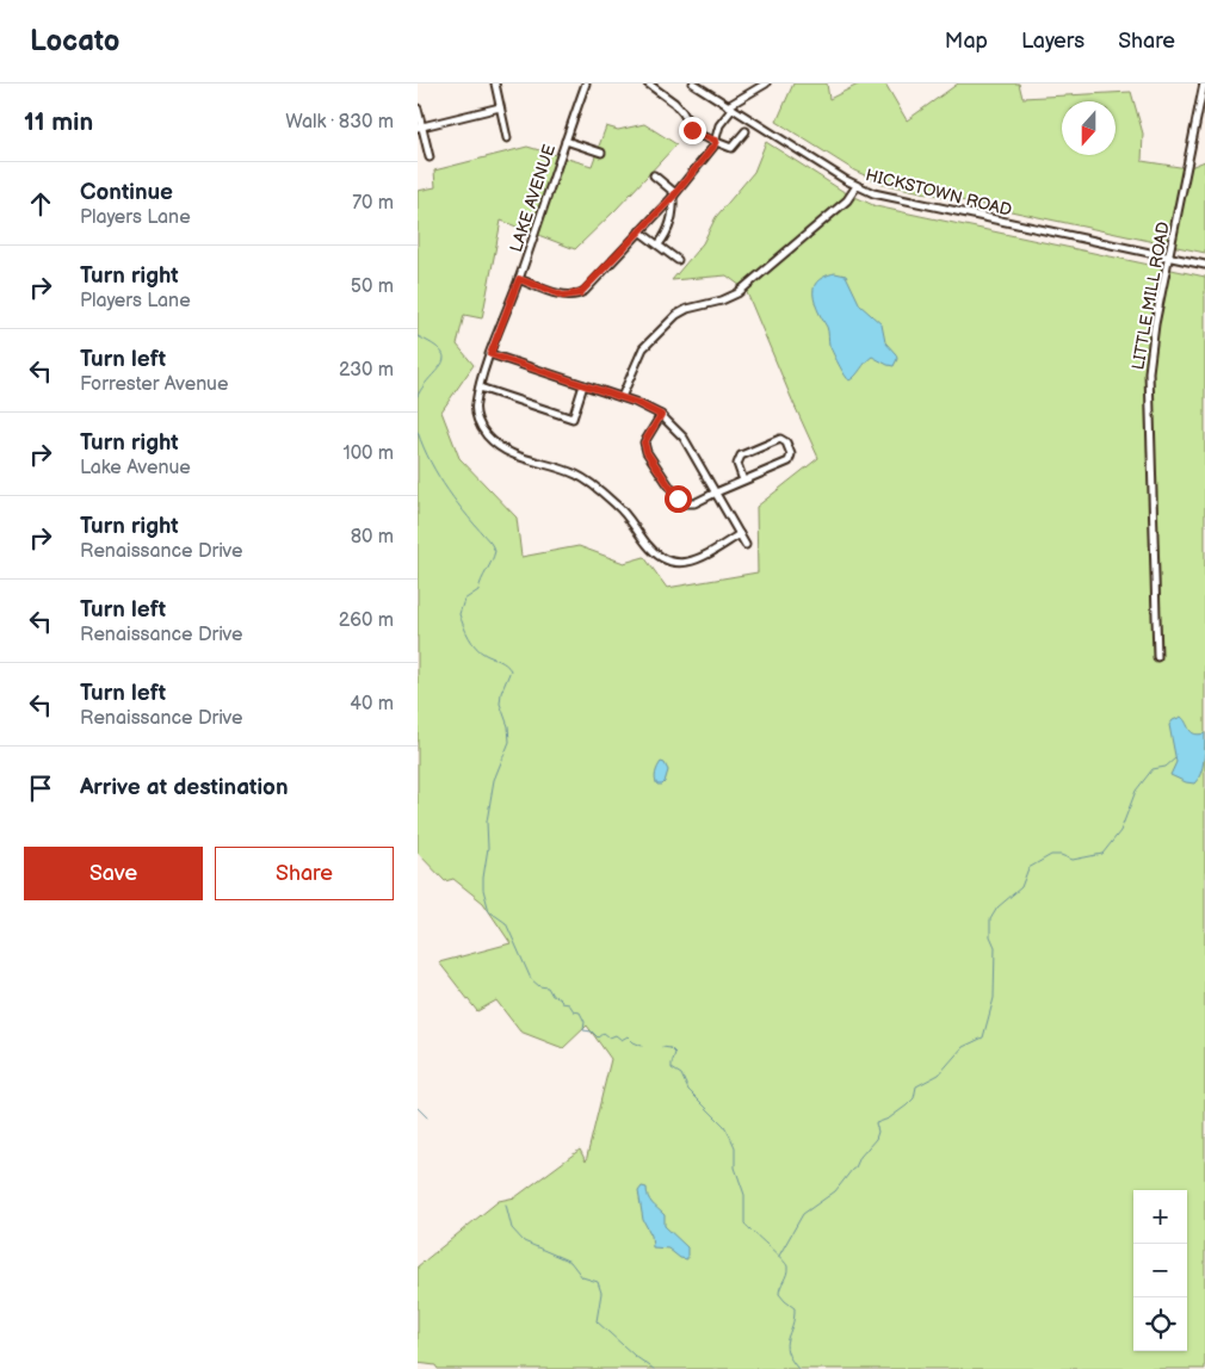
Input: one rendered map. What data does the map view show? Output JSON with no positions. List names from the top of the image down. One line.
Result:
{"streets":{"street":["HICKSTOWN ROAD","LAKE AVENUE","LITTLE MILL ROAD"]},"crossings":[["HICKSTOWN ROAD","LITTLE MILL ROAD"]],"north":"bottom","page":{"header":"Locato","nav":["Map","Layers","Share"],"heading":["11 min","Walk · 830 m"],"list":[["Continue","Players Lane","70 m"],["Turn right","Players Lane","50 m"],["Turn left","Forrester Avenue","230 m"],["Turn right","Lake Avenue","100 m"],["Turn right","Renaissance Drive","80 m"],["Turn left","Renaissance Drive","260 m"],["Turn left","Renaissance Drive","40 m"],"Arrive at destination"],"buttons":["Save","Share"],"map_buttons":["+","−"]}}
